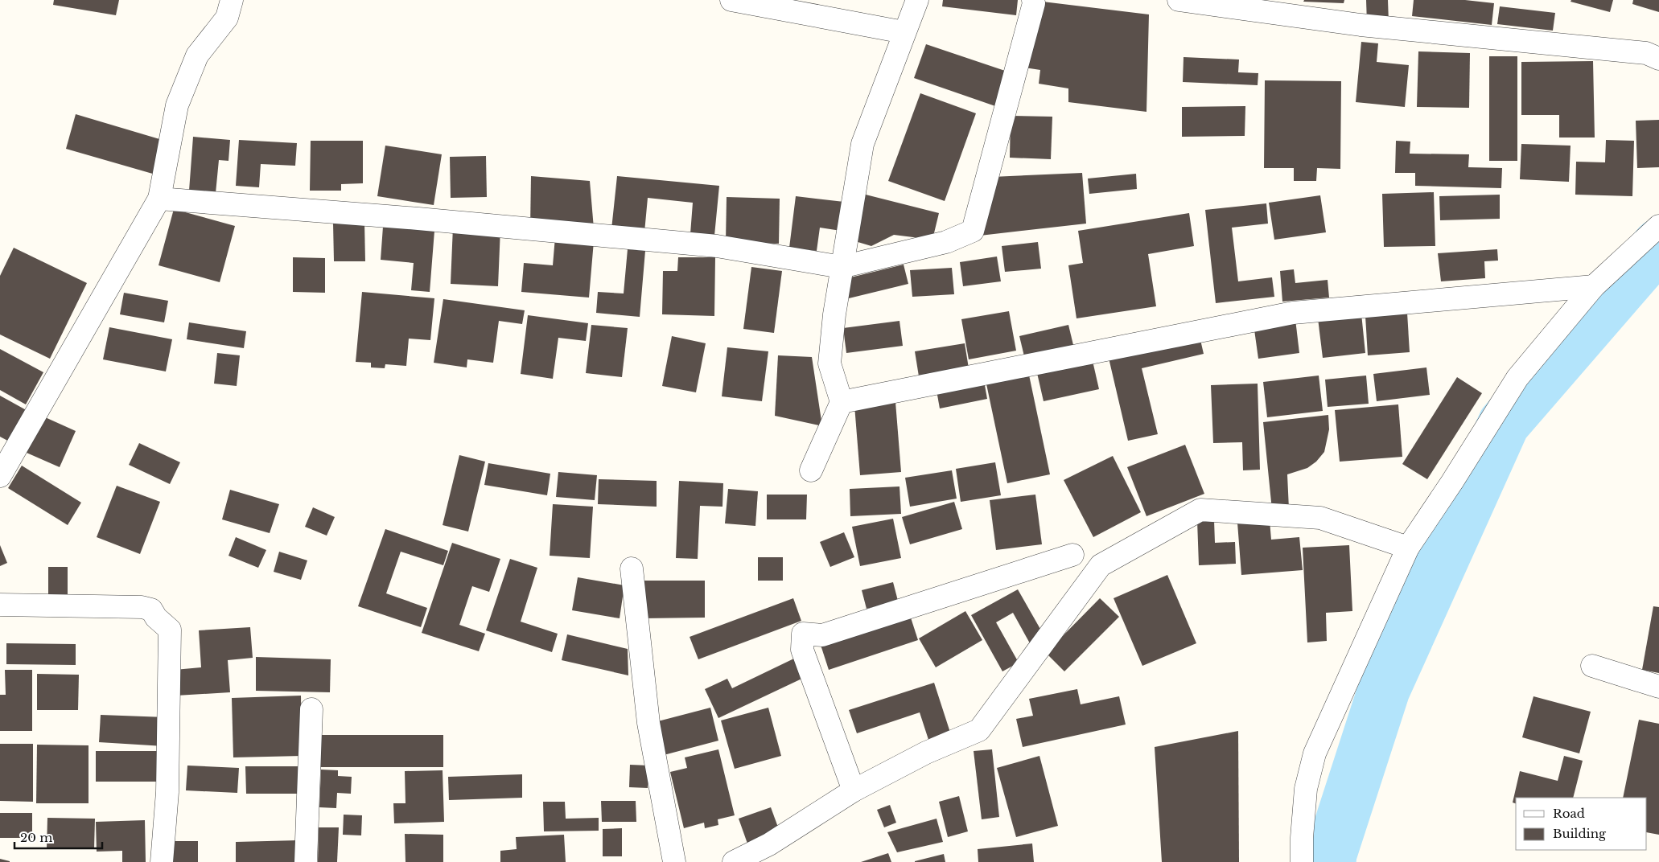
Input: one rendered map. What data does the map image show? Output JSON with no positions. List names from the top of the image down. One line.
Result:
{"legend":["Road","Building"],"scale_bar":"20 m"}
